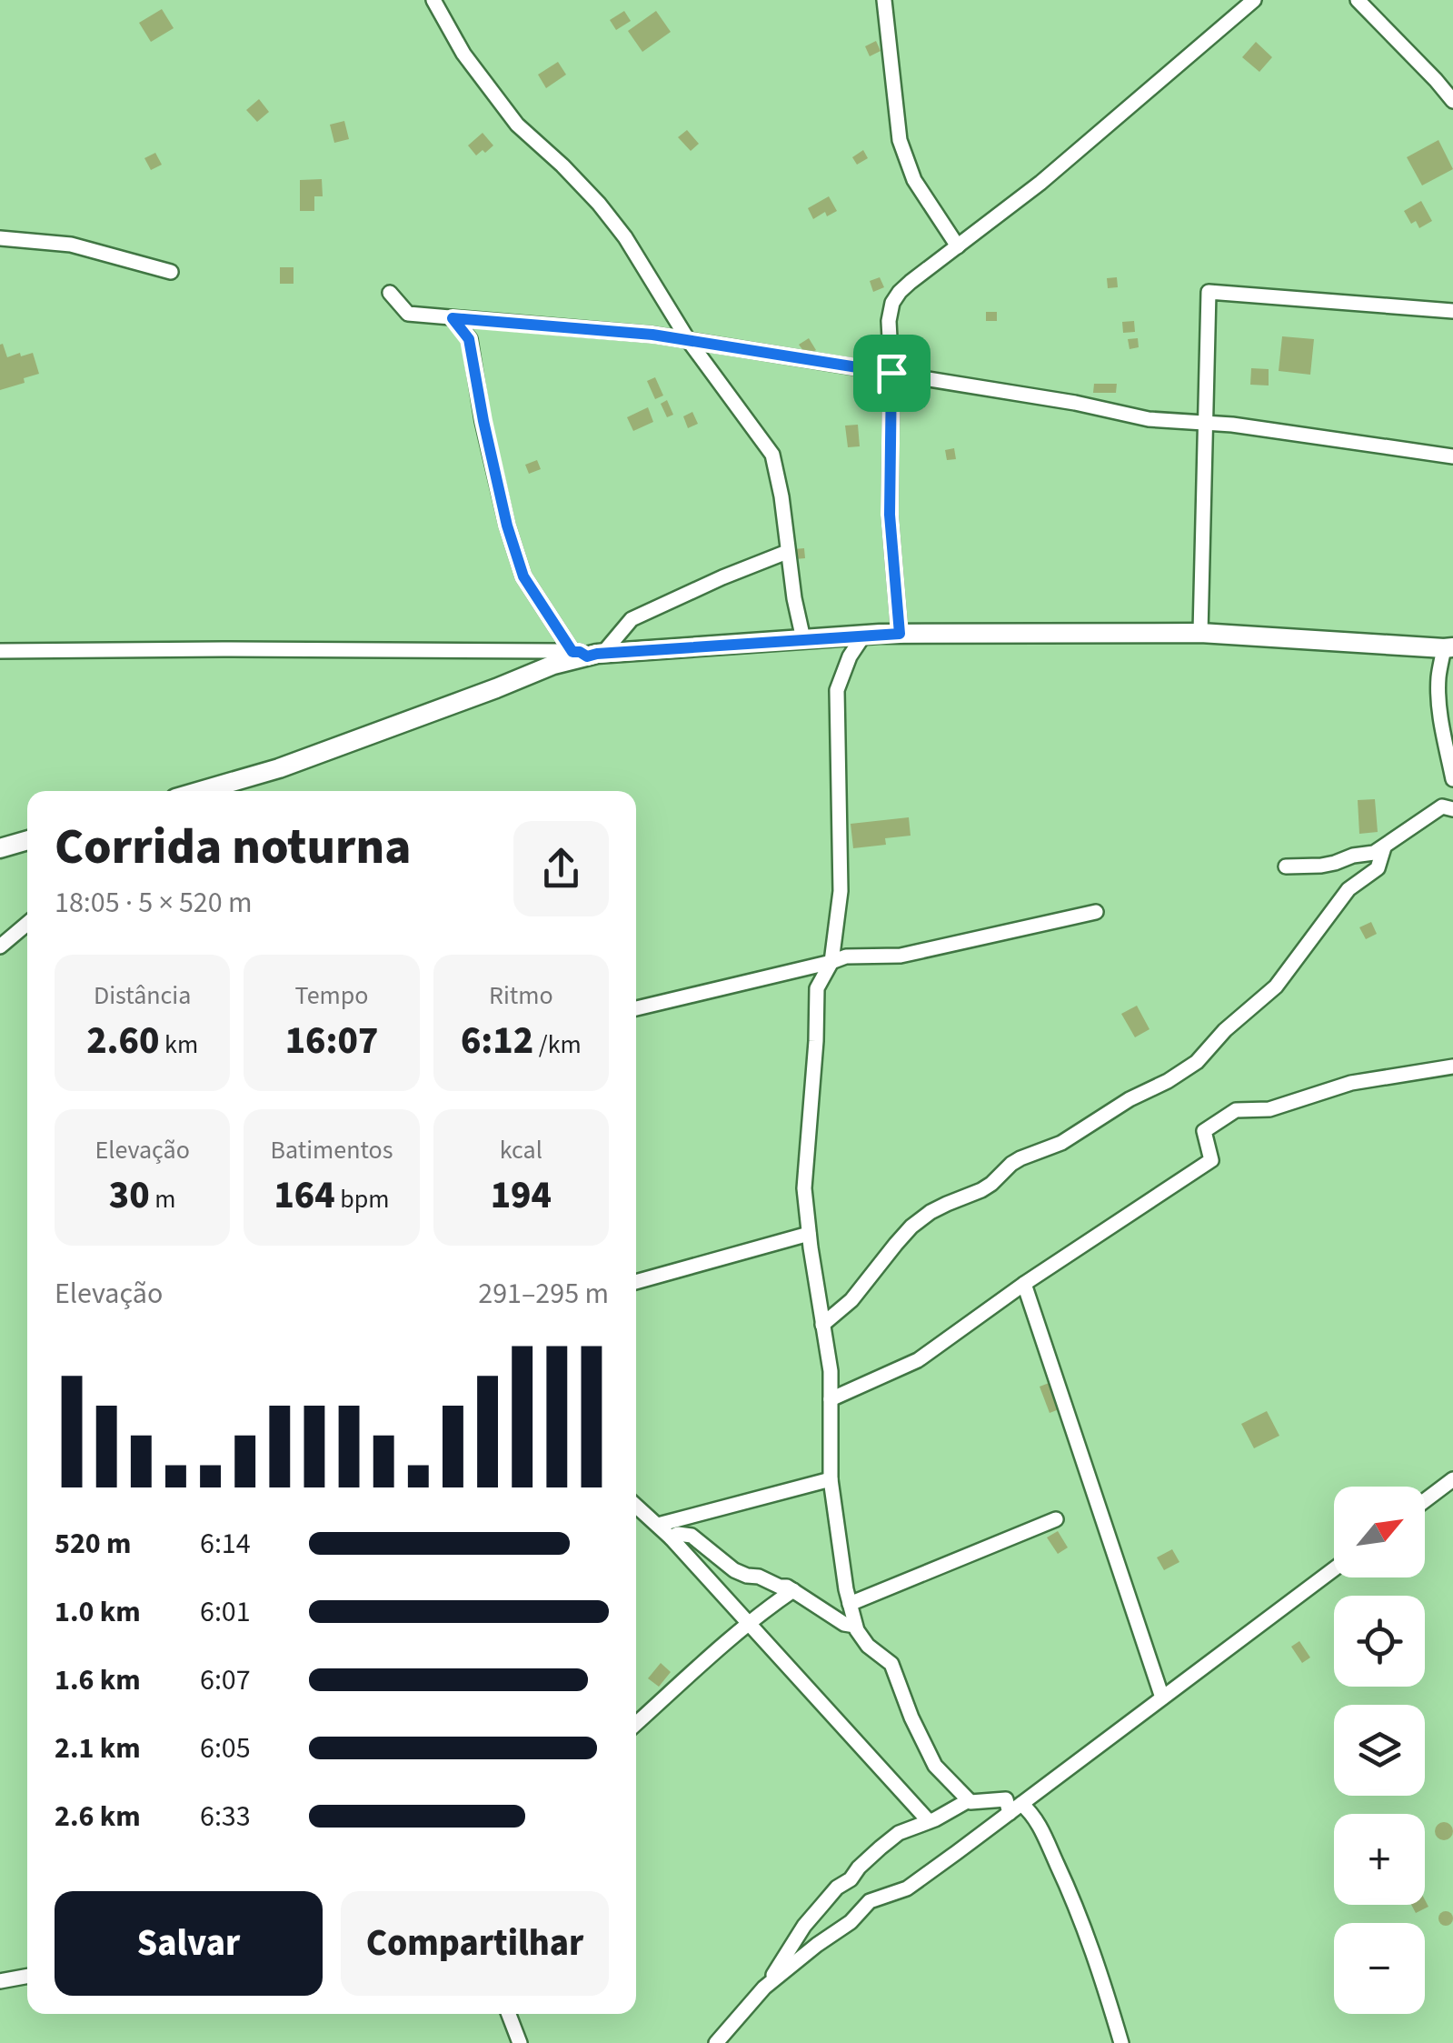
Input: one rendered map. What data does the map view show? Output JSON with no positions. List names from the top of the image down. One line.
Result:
{"north":"top right","page":{"heading":["Corrida noturna","18:05 · 5 × 520 m"],"stats":[["Distância","2.60 km"],["Tempo","16:07"],["Ritmo","6:12 /km"],["Elevação","30 m"],["Batimentos","164 bpm"],["kcal","194"]],"chart":["Elevação","291–295 m"],"map_buttons":["+","−"],"list":[{"name":"520 m","note":"6:14"},{"name":"1.0 km","note":"6:01"},{"name":"1.6 km","note":"6:07"},{"name":"2.1 km","note":"6:05"},{"name":"2.6 km","note":"6:33"}],"buttons":["Salvar","Compartilhar"]}}
